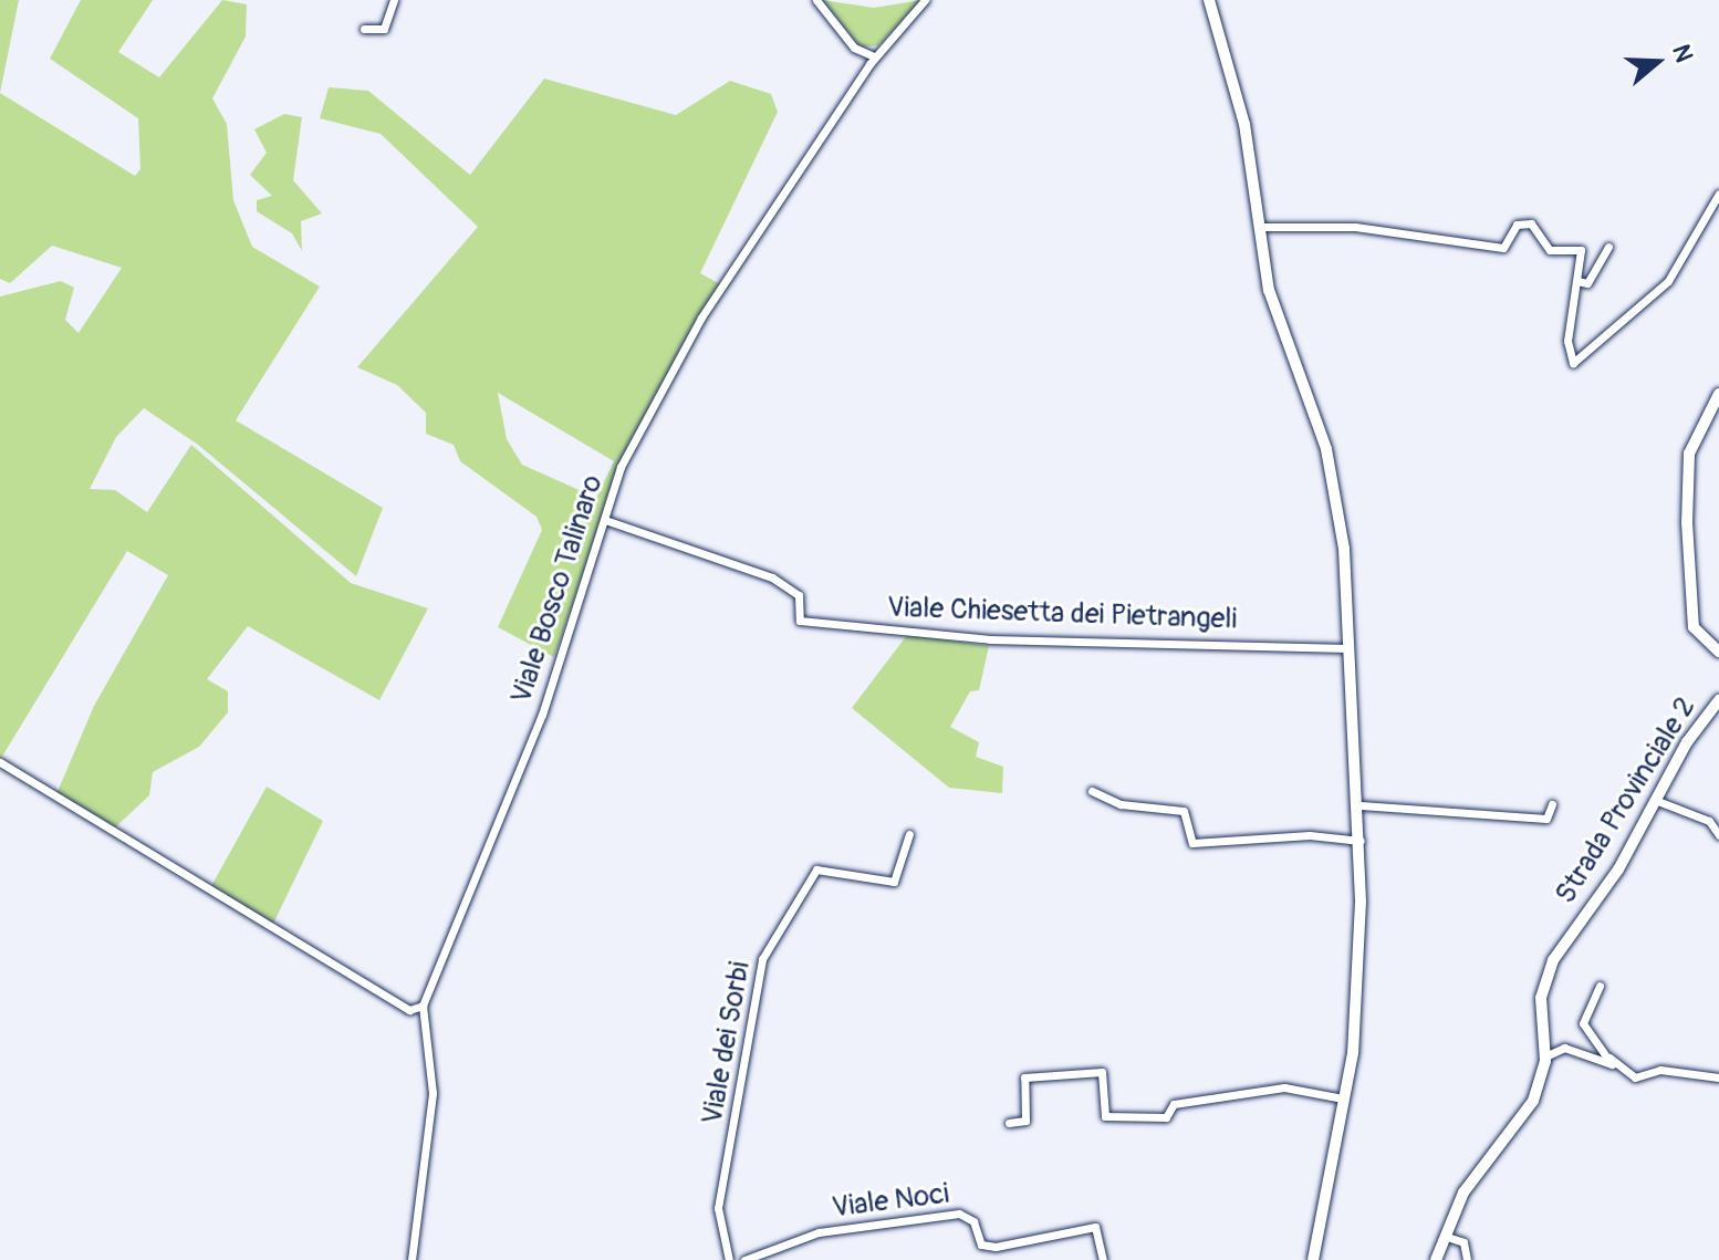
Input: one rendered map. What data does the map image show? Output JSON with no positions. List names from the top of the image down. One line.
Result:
{"streets":{"main road":["Strada Provinciale 2"],"street":["Viale Bosco Talinaro","Viale Chiesetta dei Pietrangeli","Viale dei Sorbi","Viale Noci"]},"crossings":[["Viale Bosco Talinaro","Viale Chiesetta dei Pietrangeli"]],"north":"right"}
